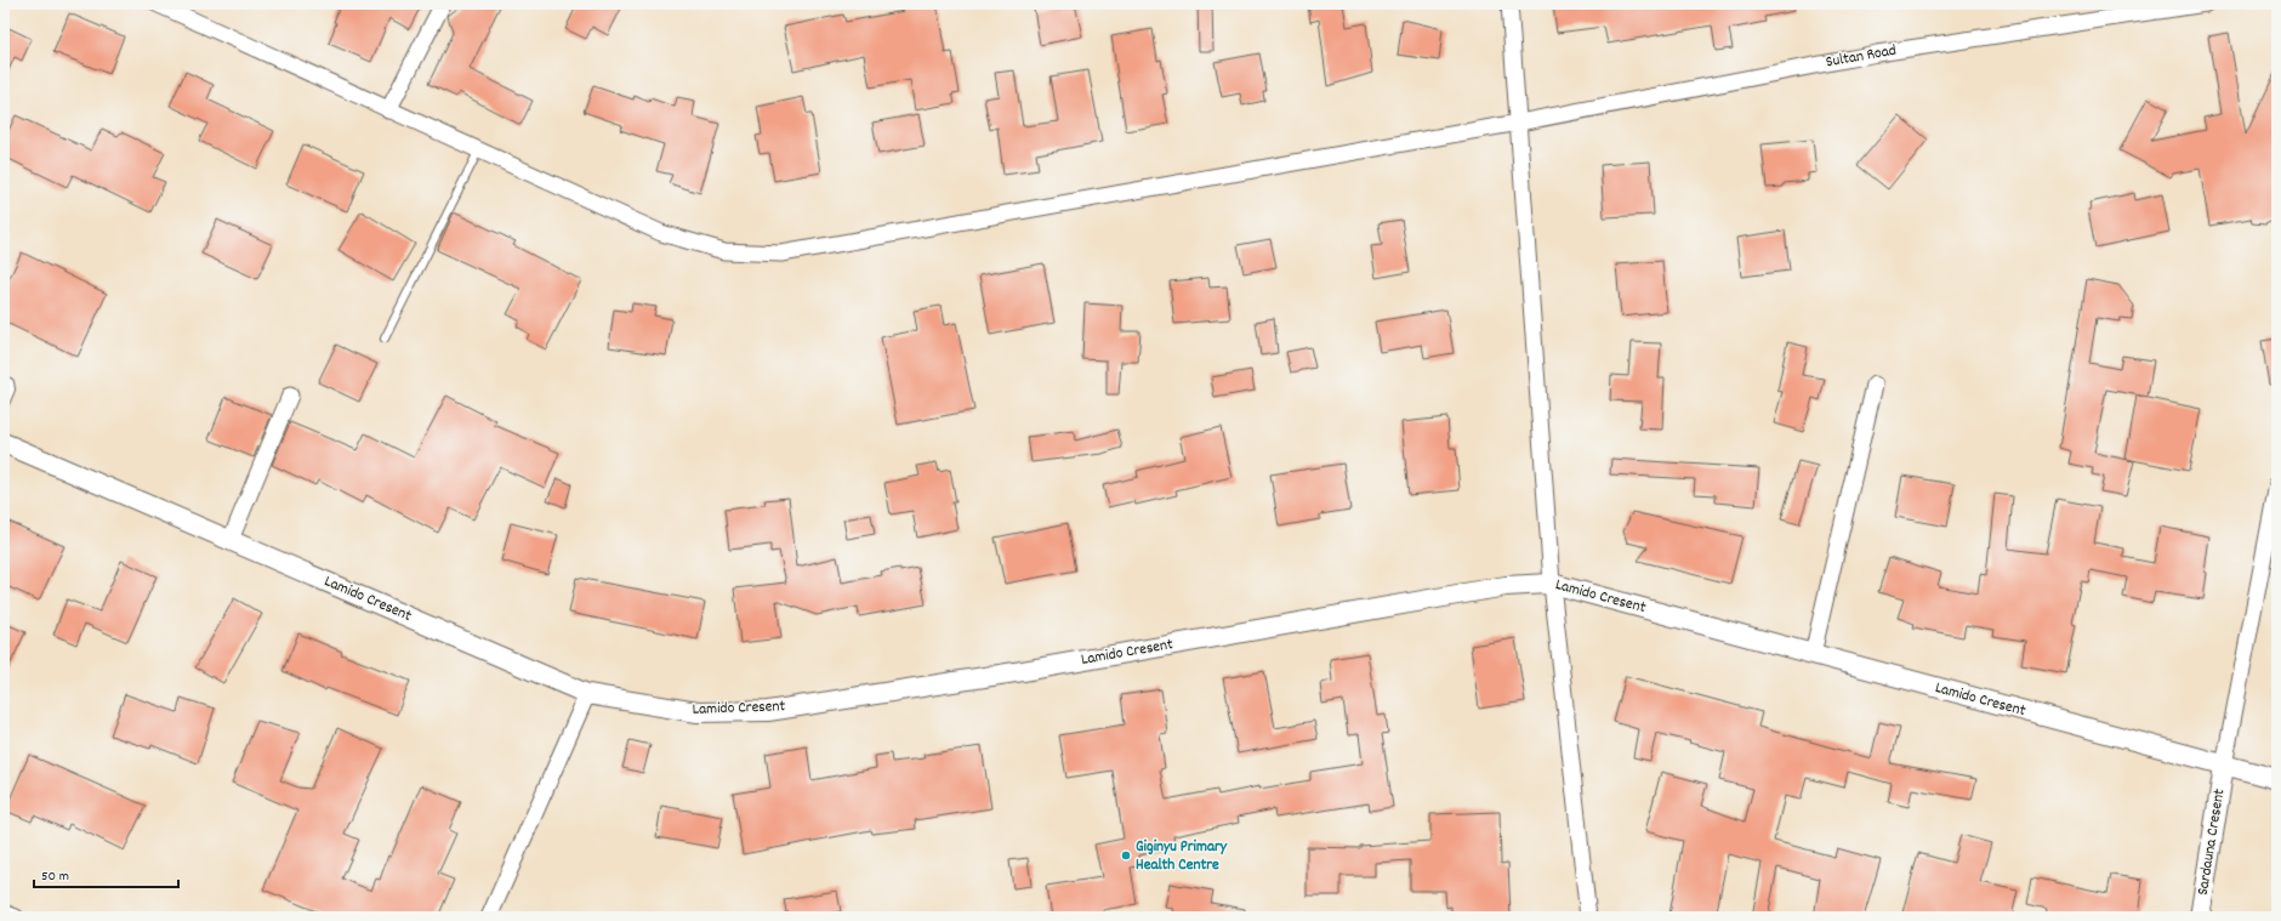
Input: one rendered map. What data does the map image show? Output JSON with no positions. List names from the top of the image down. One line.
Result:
{"streets":{"street":["Sultan Road","Lamido Cresent","Sardauna Cresent"]},"crossings":[["Lamido Cresent","Sardauna Cresent"]],"places":["Giginyu Primary Health Centre"],"scale_bar":"50 m"}
